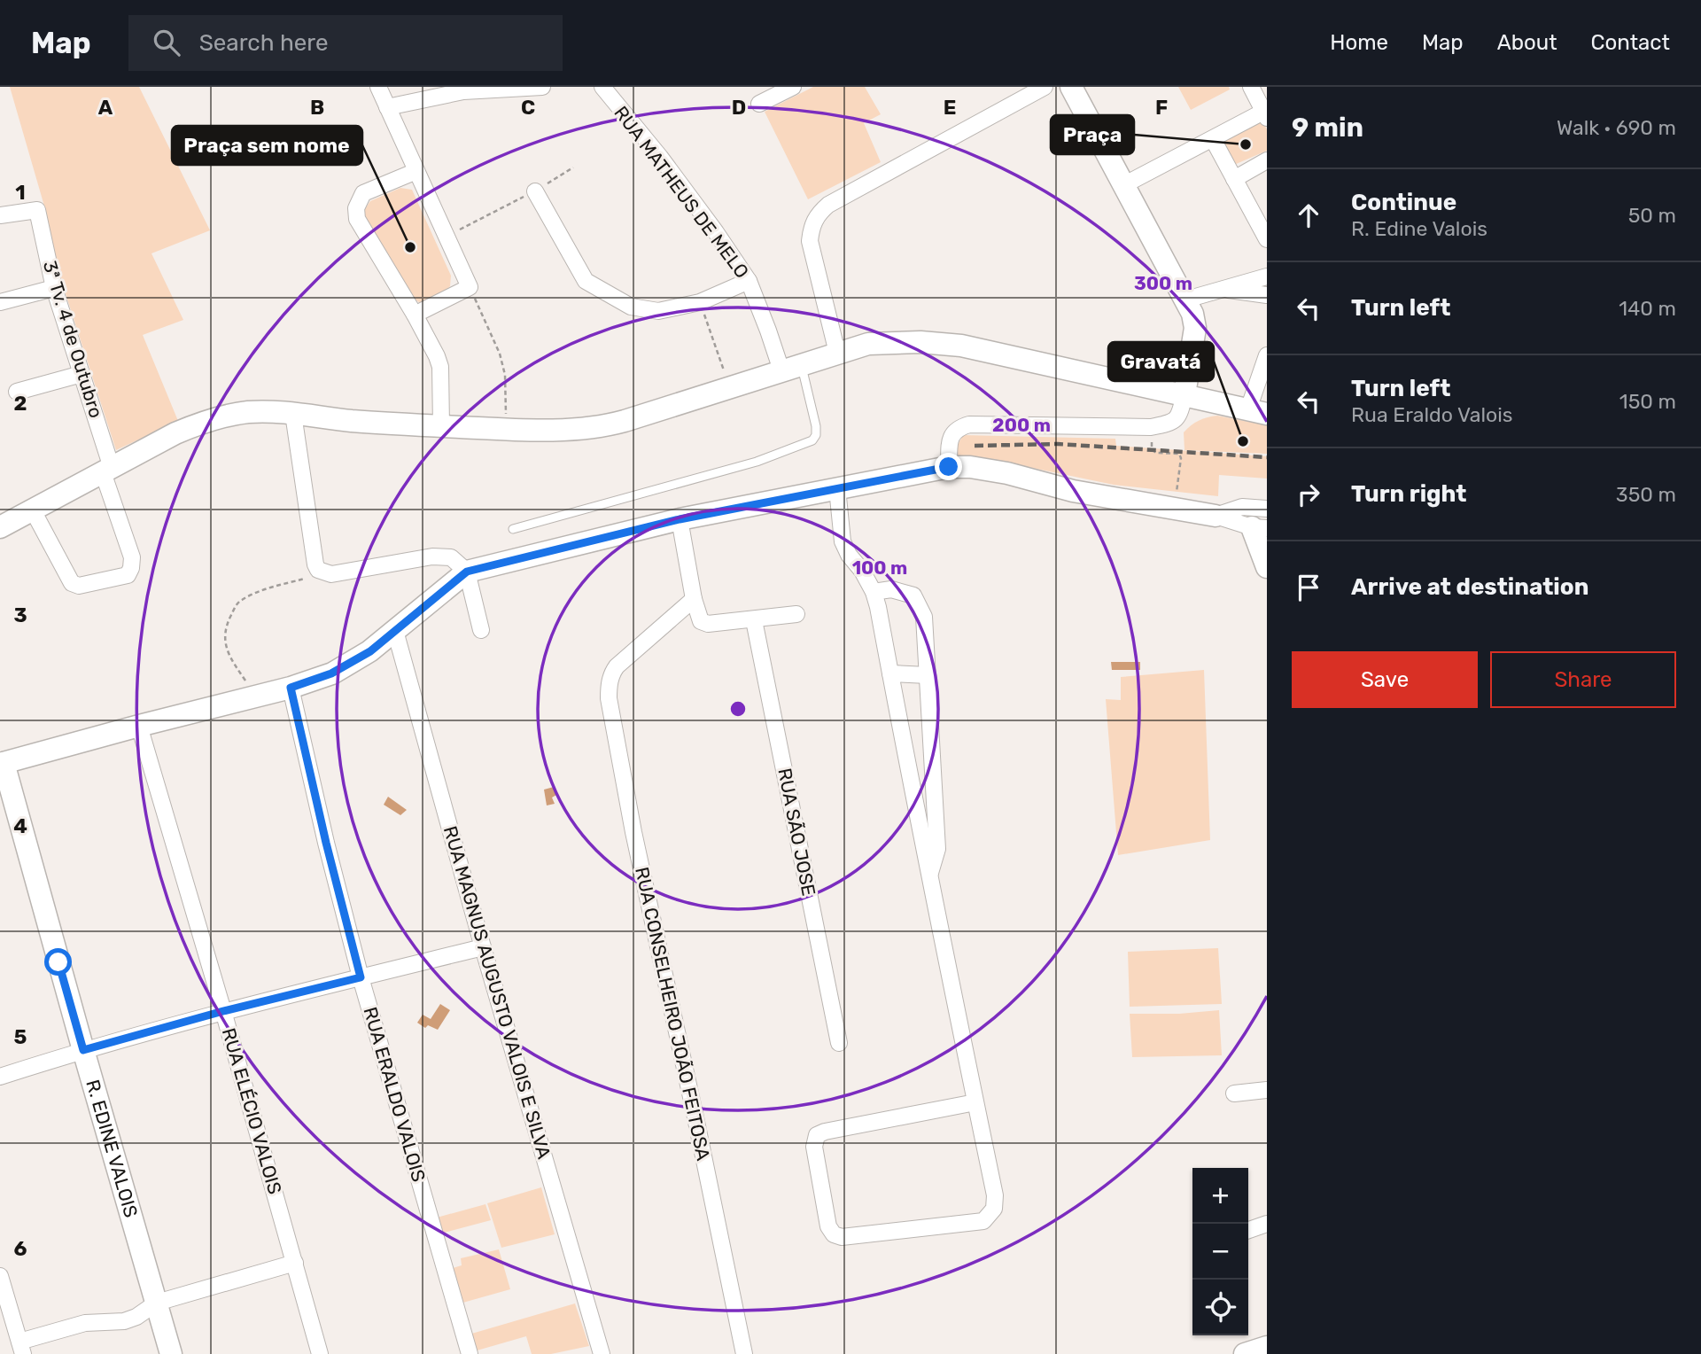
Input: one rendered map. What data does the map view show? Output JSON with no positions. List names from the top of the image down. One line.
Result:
{"streets":{"street":["RUA MATHEUS DE MELO","3ª Tv. 4 de Outubro","RUA SÃO JOSE","RUA MAGNUS AUGUSTO VALOIS E SILVA","RUA CONSELHEIRO JOÃO FEITOSA","RUA ERALDO VALOIS","RUA ELÉCIO VALOIS","R. EDINE VALOIS"]},"places":["Praça","Praça sem nome","Gravatá"],"page":{"header":"Map","search":"Search here","nav":["Home","Map","About","Contact"],"heading":["9 min","Walk · 690 m"],"list":[["Continue","R. Edine Valois","50 m"],["Turn left","140 m"],["Turn left","Rua Eraldo Valois","150 m"],["Turn right","350 m"],"Arrive at destination"],"buttons":["Save","Share"],"map_buttons":["+","−"]},"grid":{"columns":["A","B","C","D","E","F"],"rows":["1","2","3","4","5","6"]},"rings":["300 m","200 m","100 m"]}
